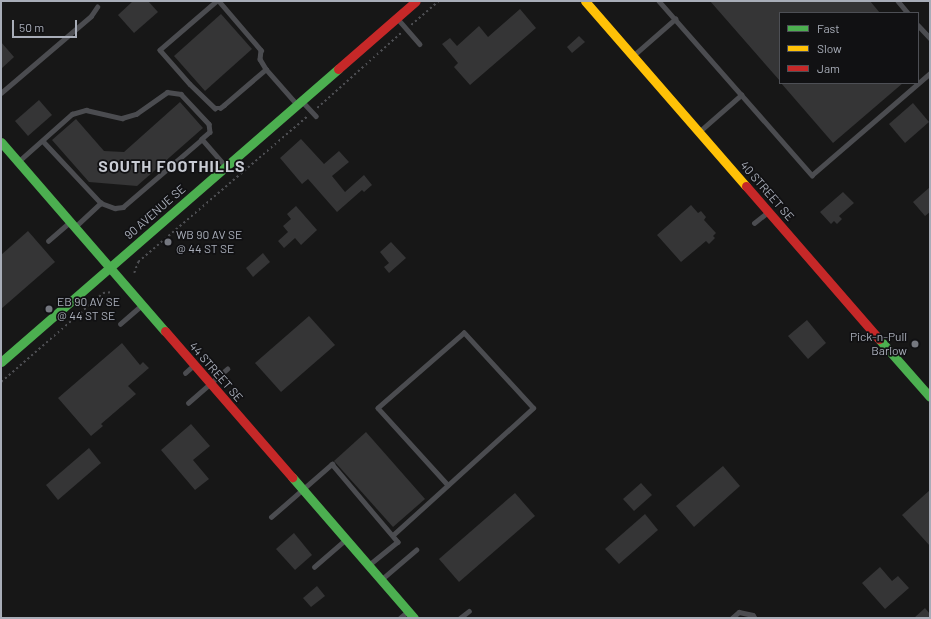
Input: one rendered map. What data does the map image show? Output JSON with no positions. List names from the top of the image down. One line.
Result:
{"streets":{"street":["40 STREET SE","90 AVENUE SE","44 STREET SE"]},"crossings":[["90 AVENUE SE","44 STREET SE"]],"districts":["SOUTH FOOTHILLS"],"places":["WB 90 AV SE @ 44 ST SE","EB 90 AV SE @ 44 ST SE","Pick-n-Pull Barlow"],"legend":["Fast","Slow","Jam"],"scale_bar":"50 m"}
